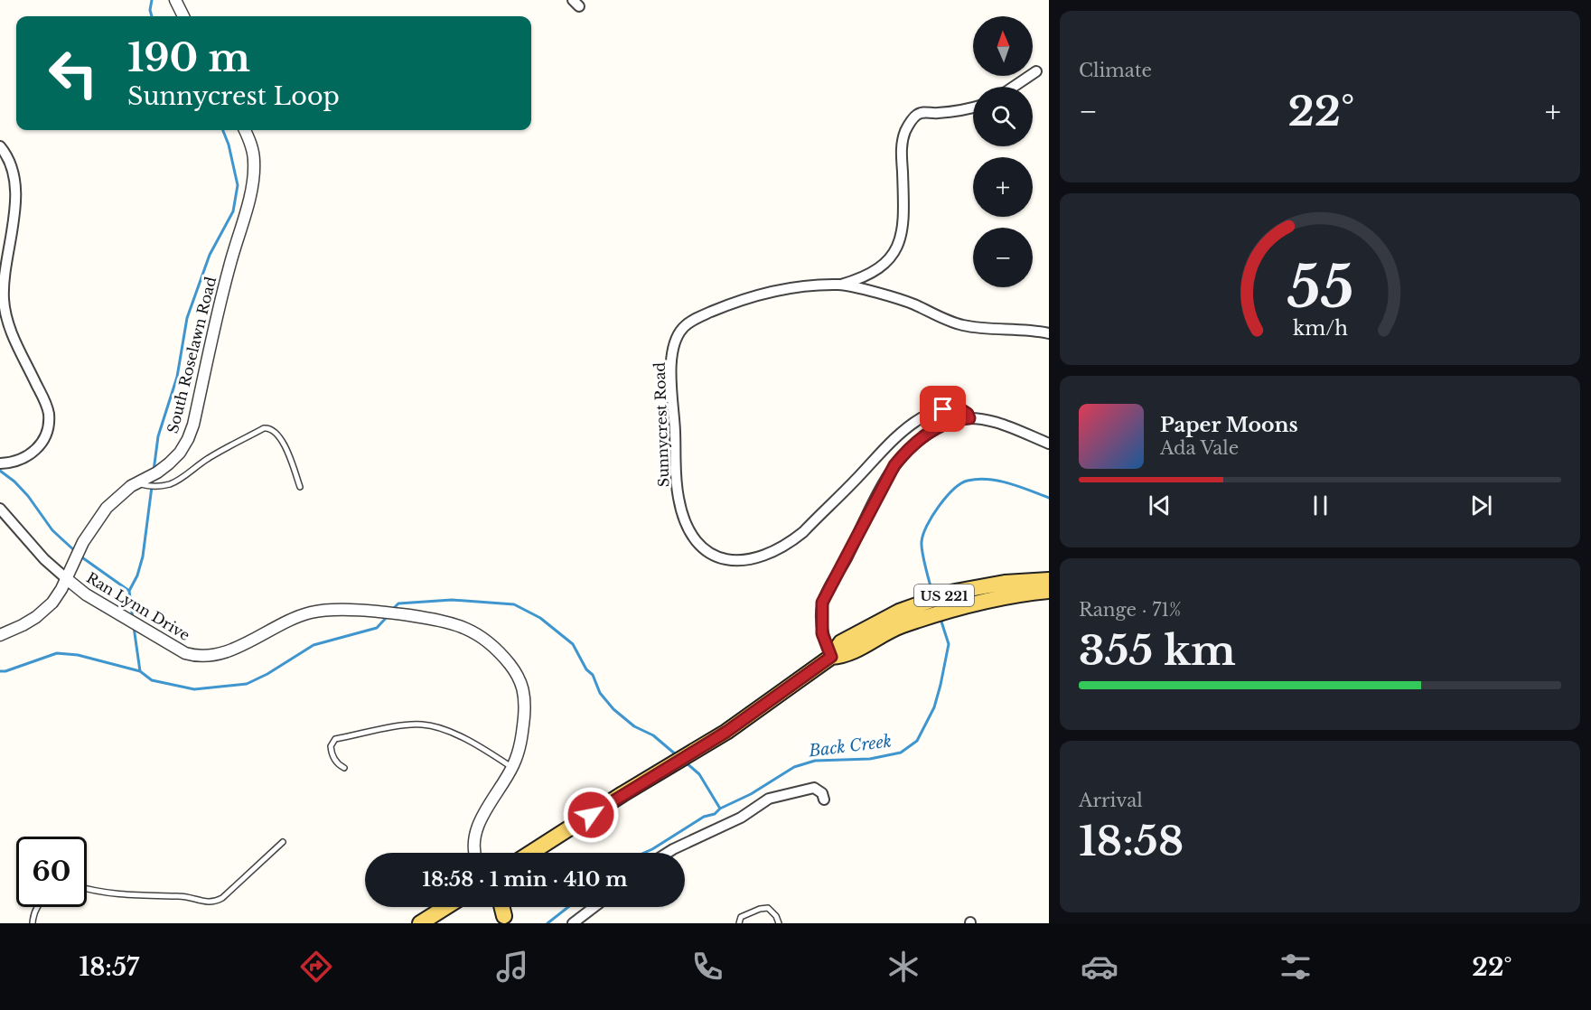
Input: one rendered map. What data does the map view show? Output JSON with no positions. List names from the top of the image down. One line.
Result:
{"streets":{"main road":["US 221"],"street":["South Roselawn Road","Sunnycrest Road","Ran Lynn Drive"]},"crossings":[["South Roselawn Road","Ran Lynn Drive"]],"water":["Back Creek"],"north":"top","page":{"tile":["Climate",["Range · 71%","355 km"],["Arrival","18:58"]],"map_buttons":["+","−"],"turn":["190 m","Sunnycrest Loop"],"heat":["−","22°","+"],"song":["Paper Moons","Ada Vale"],"limit":"60","trip":"18:58 · 1 min · 410 m","tabs":["18:57","22°"],"gauge":["55","km/h"]}}
